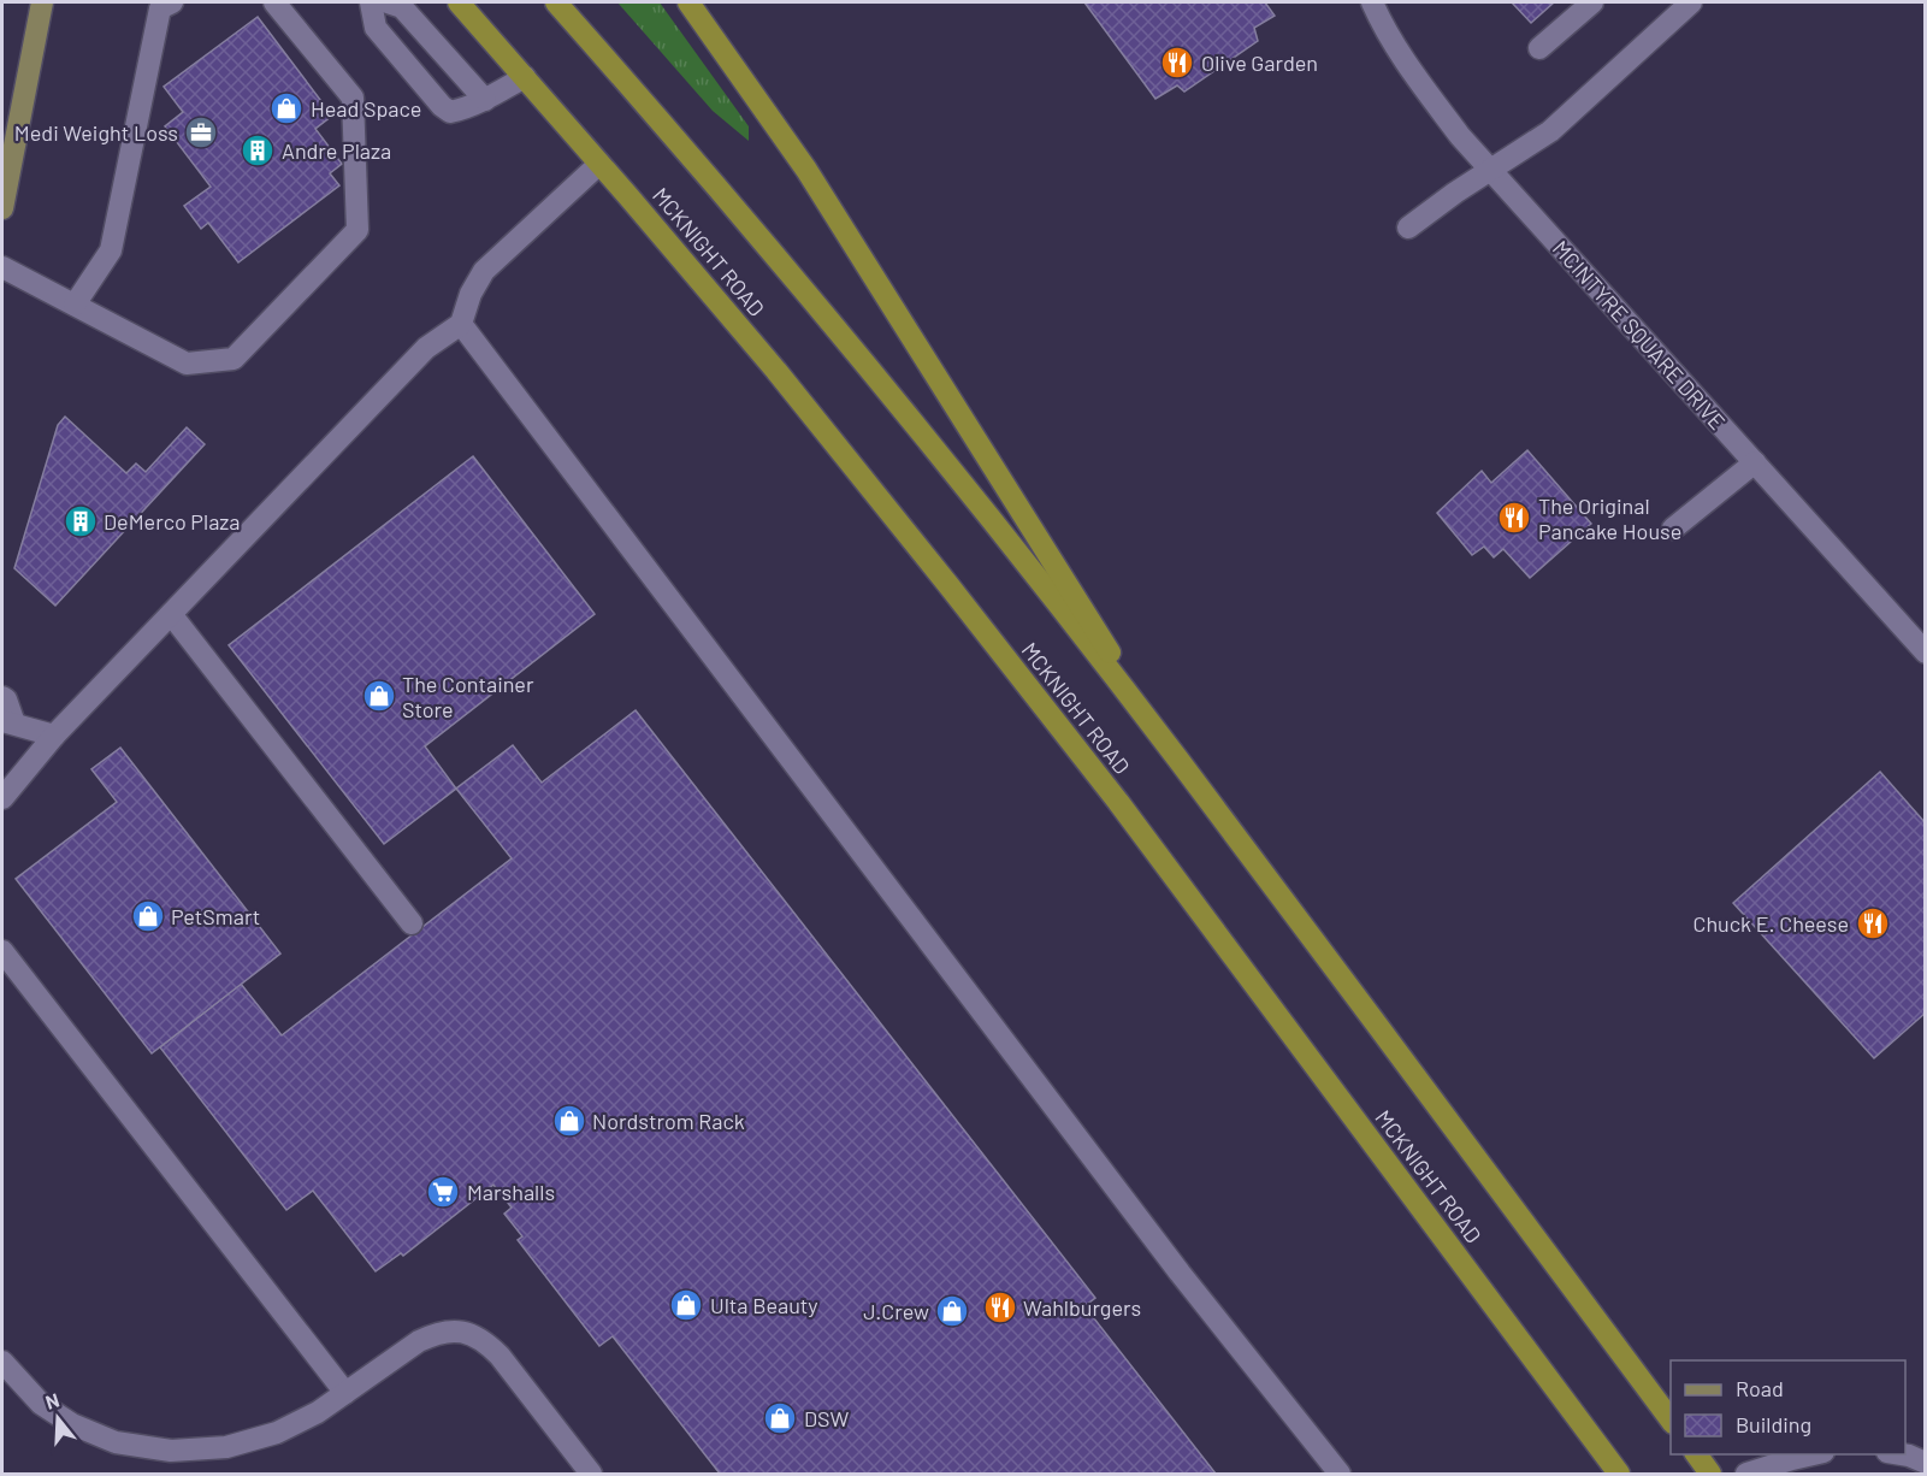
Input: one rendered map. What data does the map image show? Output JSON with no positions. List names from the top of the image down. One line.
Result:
{"streets":{"highway":["MCKNIGHT ROAD"],"street":["MCINTYRE SQUARE DRIVE"]},"places":{"restaurant":["Olive Garden","The Original Pancake House","Chuck E. Cheese","Wahlburgers"],"shop":["Head Space","The Container Store","PetSmart","Nordstrom Rack","Ulta Beauty","J.Crew","DSW"],"office":["Medi Weight Loss"],"building":["Andre Plaza","DeMerco Plaza"],"supermarket":["Marshalls"]},"legend":["Road","Building"],"north":"top"}
